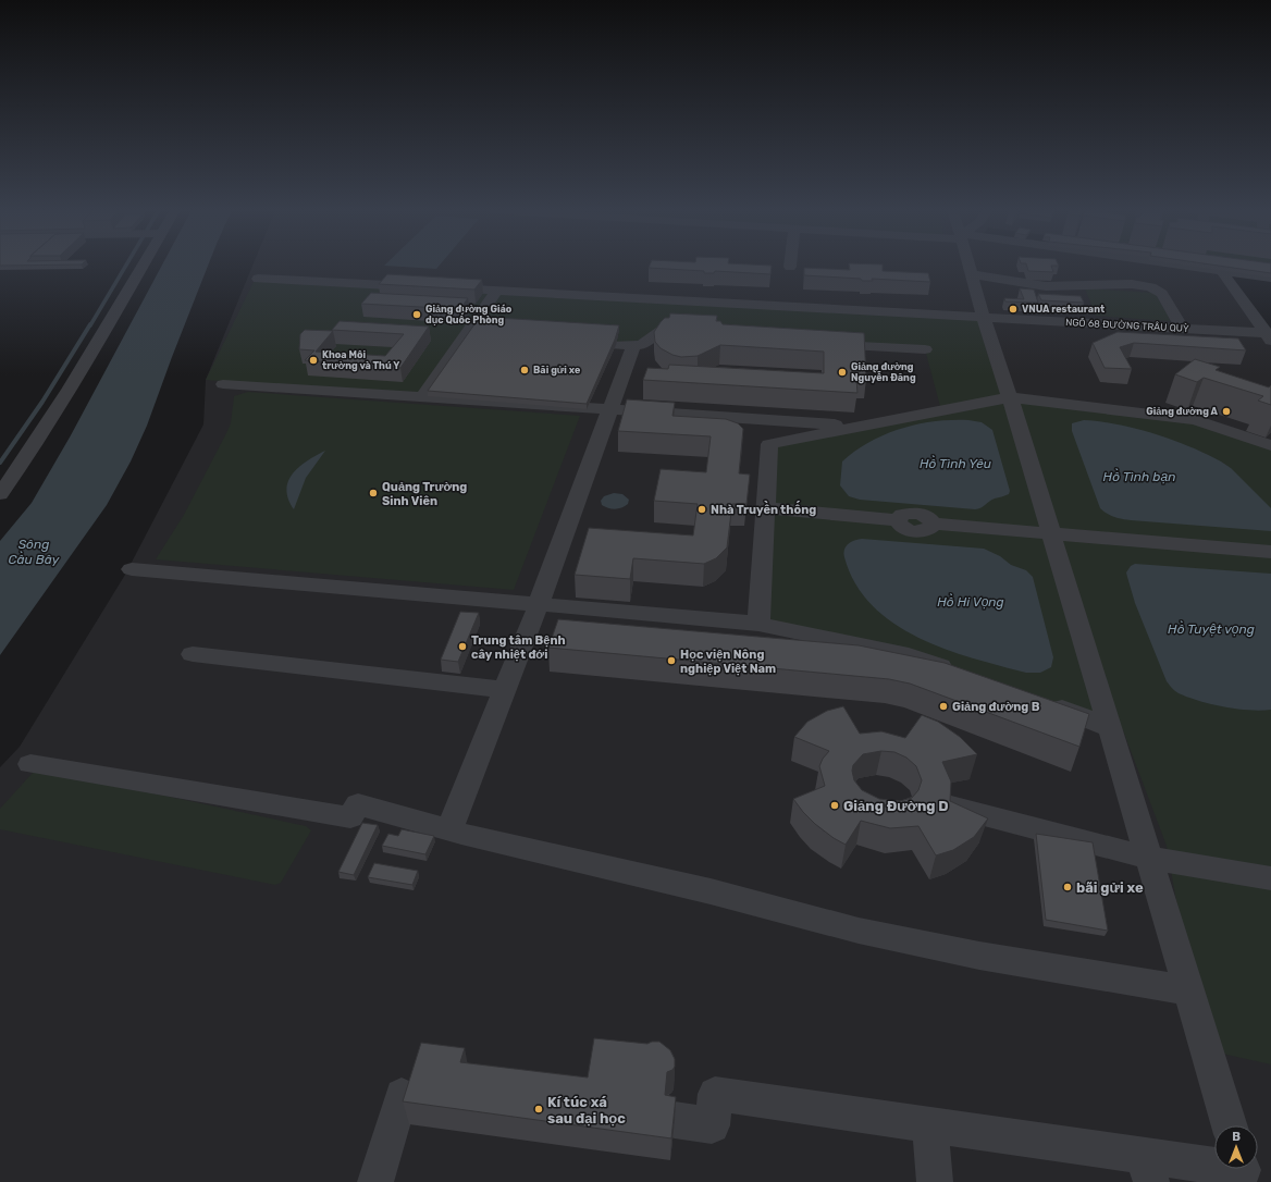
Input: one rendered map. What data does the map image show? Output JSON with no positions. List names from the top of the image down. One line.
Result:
{"streets":{"street":["NGÕ 68 ĐƯỜNG TRÂU QUỲ"]},"water":["Hồ Tình Yêu","Hồ Tình bạn","Sông Cầu Bây","Hồ Hi Vọng","Hồ Tuyệt vọng"],"places":["VNUA restaurant","Giảng đường Giáo dục Quốc Phòng","Khoa Môi trường và Thú Y","Bãi gửi xe","Giảng đường Nguyễn Đăng","Giảng đường A","Quảng Trường Sinh Viên","Nhà Truyền thống","Trung tâm Bệnh cây nhiệt đới","Học viện Nông nghiệp Việt Nam","Giảng đường B","Giảng Đường D","bãi gửi xe","Kí túc xá sau đại học"],"north":"top"}
